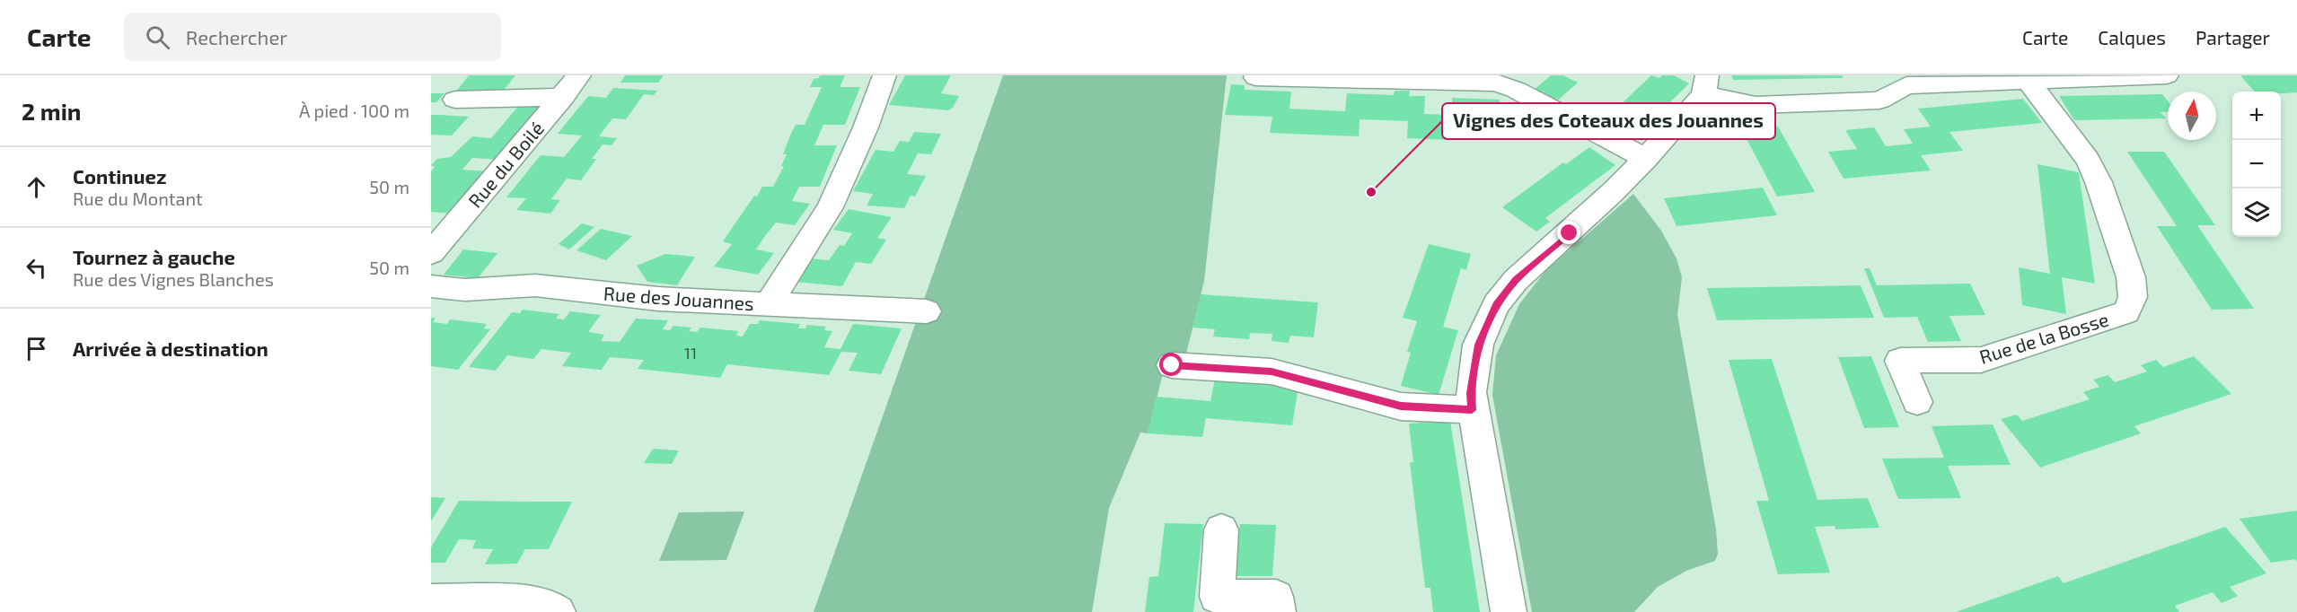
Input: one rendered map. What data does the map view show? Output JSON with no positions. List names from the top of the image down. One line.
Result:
{"streets":{"street":["Rue du Boilé","Rue des Jouannes","Rue de la Bosse"]},"places":["Vignes des Coteaux des Jouannes"],"house_numbers":["11"],"north":"top","page":{"header":"Carte","search":"Rechercher","nav":["Carte","Calques","Partager"],"heading":["2 min","À pied · 100 m"],"map_buttons":["+","−"],"list":[["Continuez","Rue du Montant","50 m"],["Tournez à gauche","Rue des Vignes Blanches","50 m"],"Arrivée à destination"]}}
